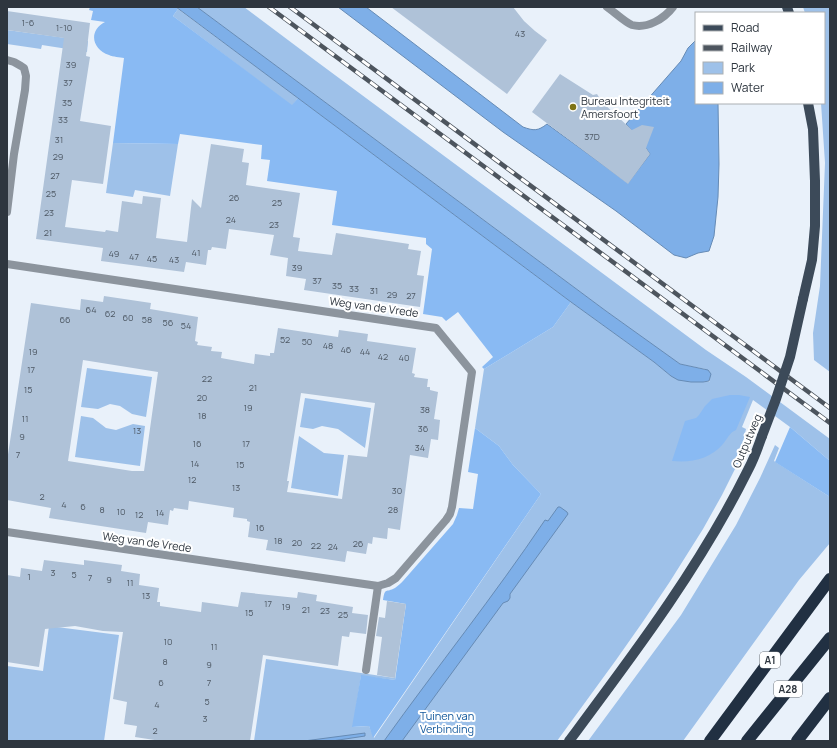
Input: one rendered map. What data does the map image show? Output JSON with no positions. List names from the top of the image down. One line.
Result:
{"streets":{"highway":["A1","A28"],"main road":["Outputweg"],"street":["Weg van de Vrede"]},"parks":["Tuinen van Verbinding"],"places":["Bureau Integriteit Amersfoort"],"house_numbers":["1-6","1-10","43","39","37","35","33","37D","31","29","27","25","26","25","23","24","23","21","41","49","47","45","43","39","37","35","33","31","29","27","64","62","60","66","58","56","54","52","50","48","46","19","44","42","40","17","22","21","15","20","19","38","18","11","36","13","9","16","17","34","7","14","15","12","13","30","2","4","6","8","28","10","14","12","16","18","20","26","22","24","3","5","1","7","9","11","13","17","19","21","23","15","25","10","11","8","9","6","7","5","4","3","2"],"legend":["Road","Railway","Park","Water"]}
